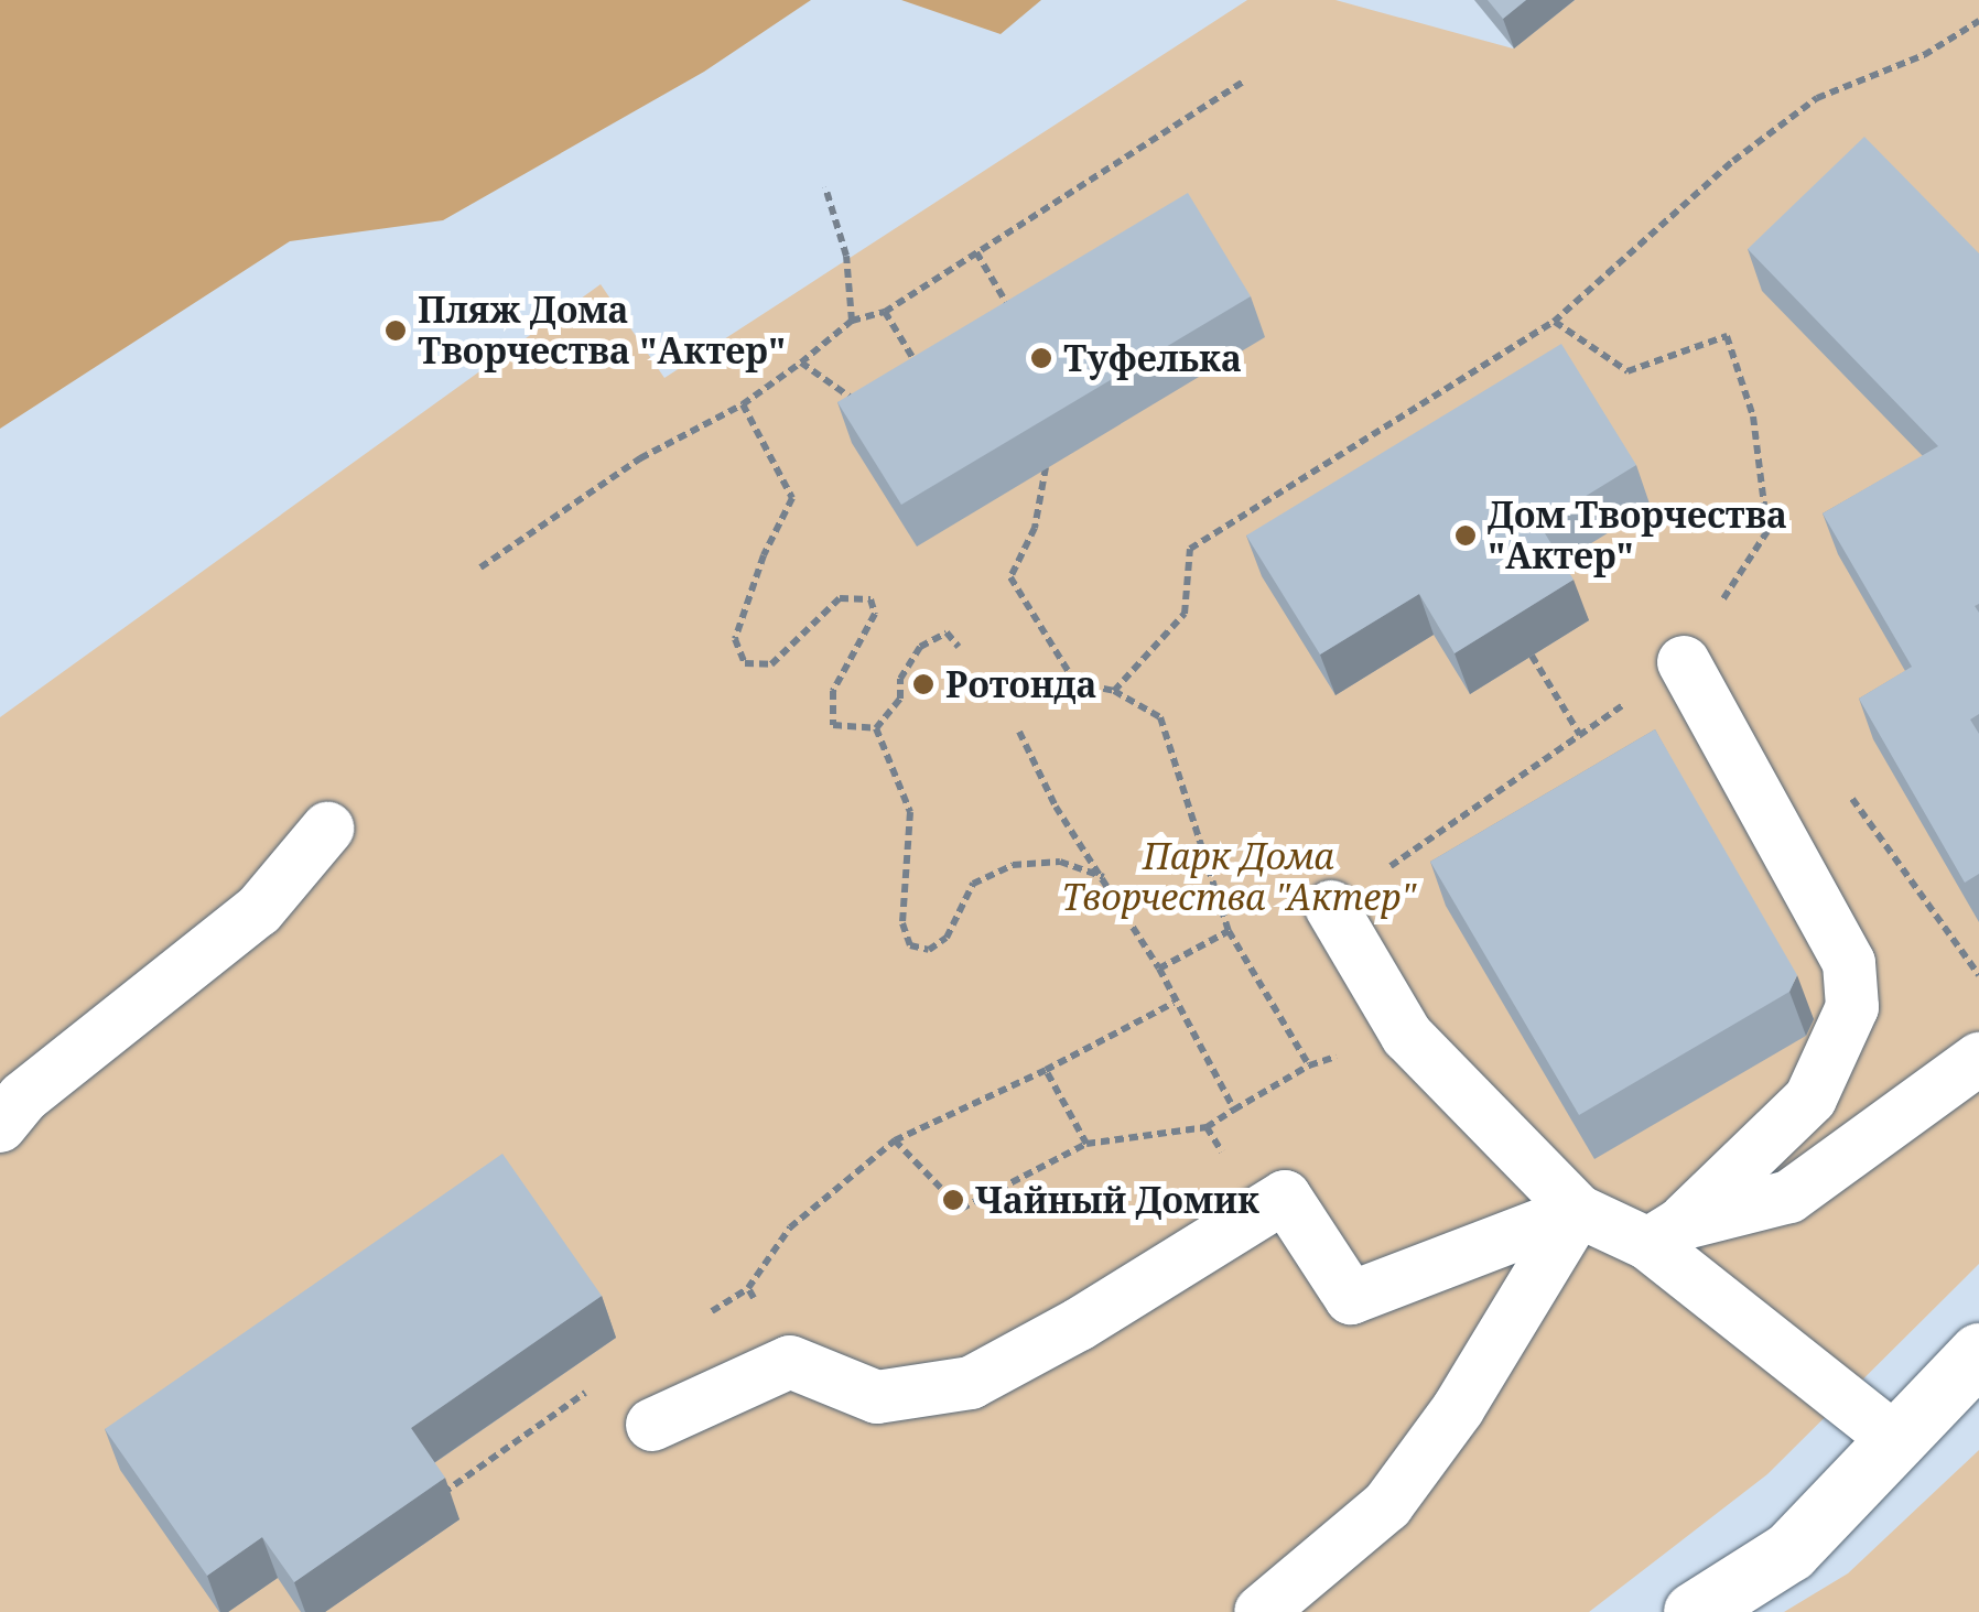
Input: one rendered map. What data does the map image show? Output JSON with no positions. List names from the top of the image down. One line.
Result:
{"parks":["Парк Дома Творчества \"Актер\""],"places":["Пляж Дома Творчества \"Актер\"","Туфелька","Дом Творчества \"Актер\"","Ротонда","Чайный Домик"]}
